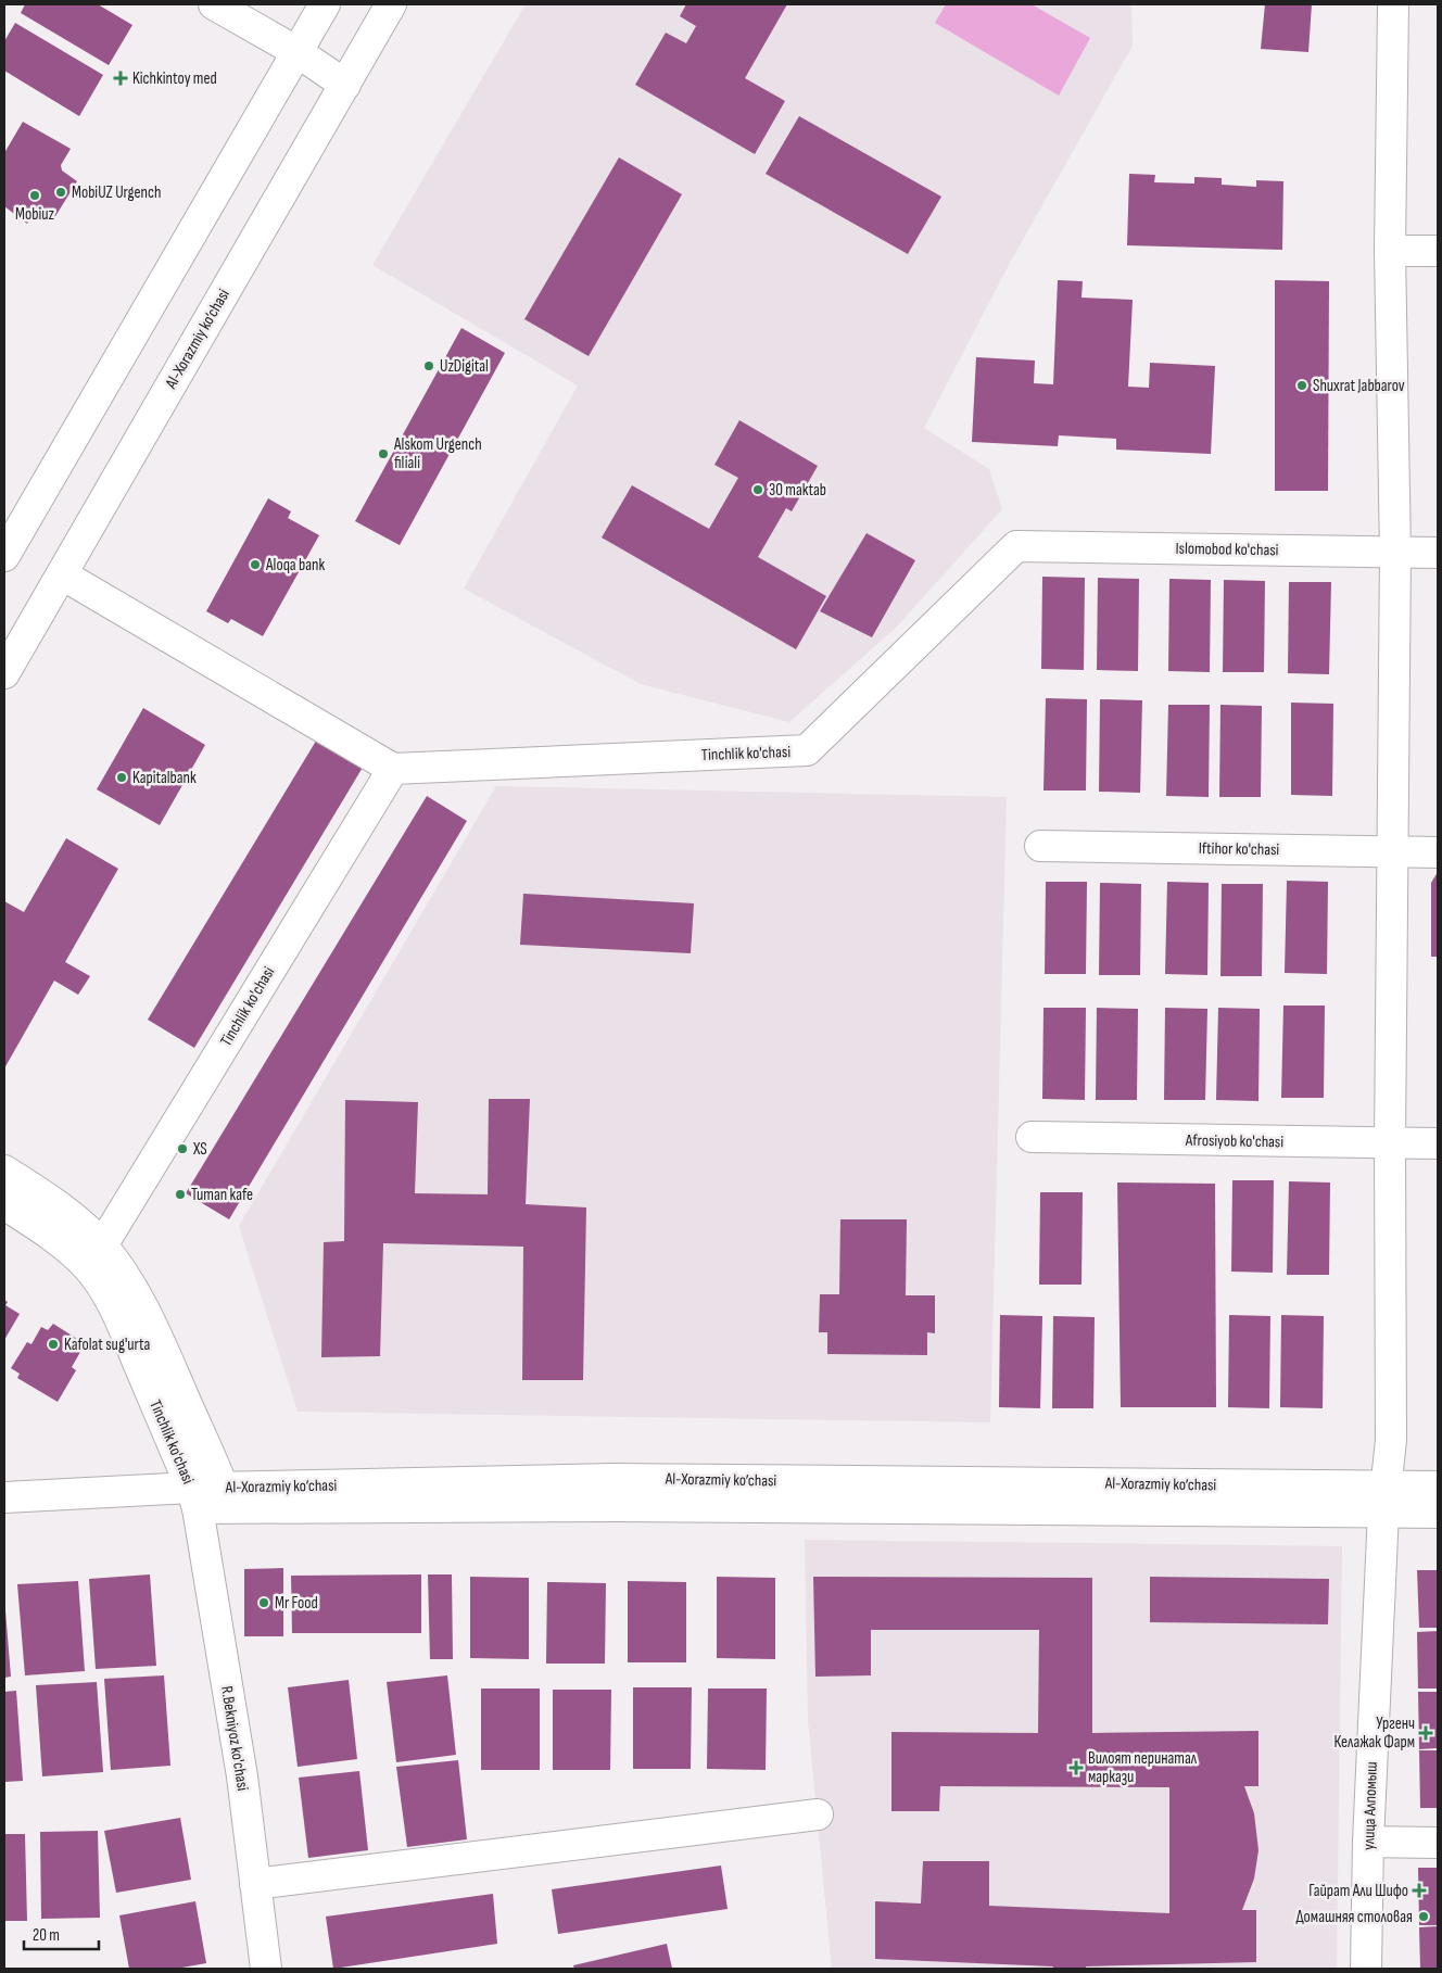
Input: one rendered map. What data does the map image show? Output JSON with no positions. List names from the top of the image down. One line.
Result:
{"streets":{"street":["Al-Xorazmiy ko’chasi","Islomobod ko'chasi","Tinchlik ko'chasi","Iftihor ko'chasi","Afrosiyob ko'chasi","R.Bekniyoz ko'chasi","улица Алпомыш"]},"crossings":[["Al-Xorazmiy ko’chasi","Tinchlik ko'chasi"],["Al-Xorazmiy ko’chasi","R.Bekniyoz ko'chasi"],["Al-Xorazmiy ko’chasi","улица Алпомыш"],["Islomobod ko'chasi","Tinchlik ko'chasi"],["Islomobod ko'chasi","улица Алпомыш"],["Tinchlik ko'chasi","R.Bekniyoz ko'chasi"],["Iftihor ko'chasi","улица Алпомыш"],["Afrosiyob ko'chasi","улица Алпомыш"]],"places":{"health":["Kichkintoy med","Ургенч Келажак Фарм","Вилоят перинатал маркази","Гайрат Али Шифо"],"other":["MobiUZ Urgench","Mobiuz","UzDigital","Shuxrat Jabbarov","Alskom Urgench filiali","30 maktab","Aloqa bank","Kapitalbank","XS","Tuman kafe","Kafolat sug'urta","Mr Food","Домашняя столовая"]},"scale_bar":"20 m"}
